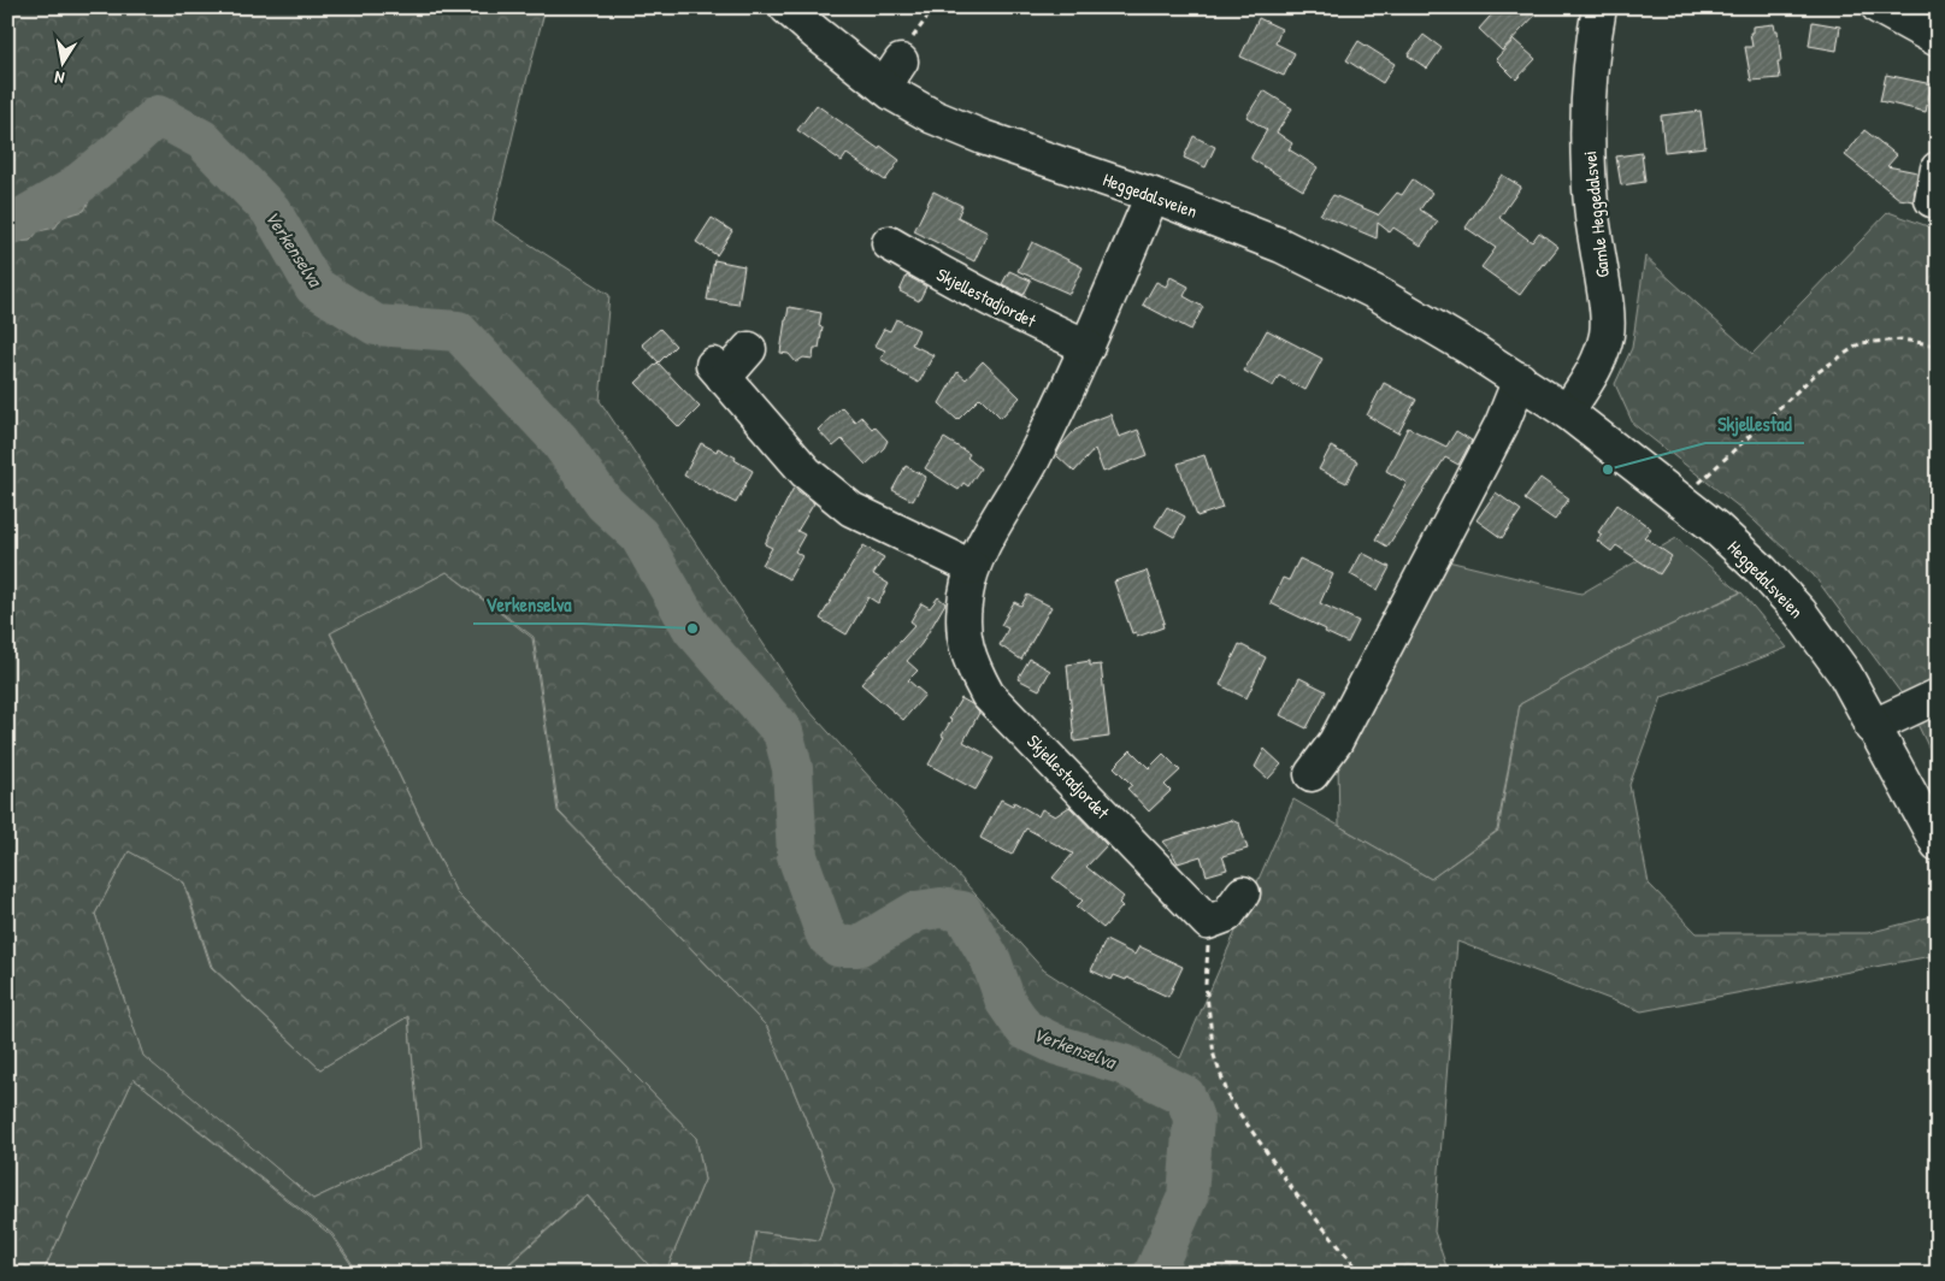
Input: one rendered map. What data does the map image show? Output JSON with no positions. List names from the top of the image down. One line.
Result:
{"streets":{"street":["Heggedalsveien","Gamle Heggedalsvei","Skjellestadjordet"]},"crossings":[["Heggedalsveien","Gamle Heggedalsvei"],["Heggedalsveien","Skjellestadjordet"]],"water":["Verkenselva"],"places":["Skjellestad","Verkenselva"],"north":"bottom"}
